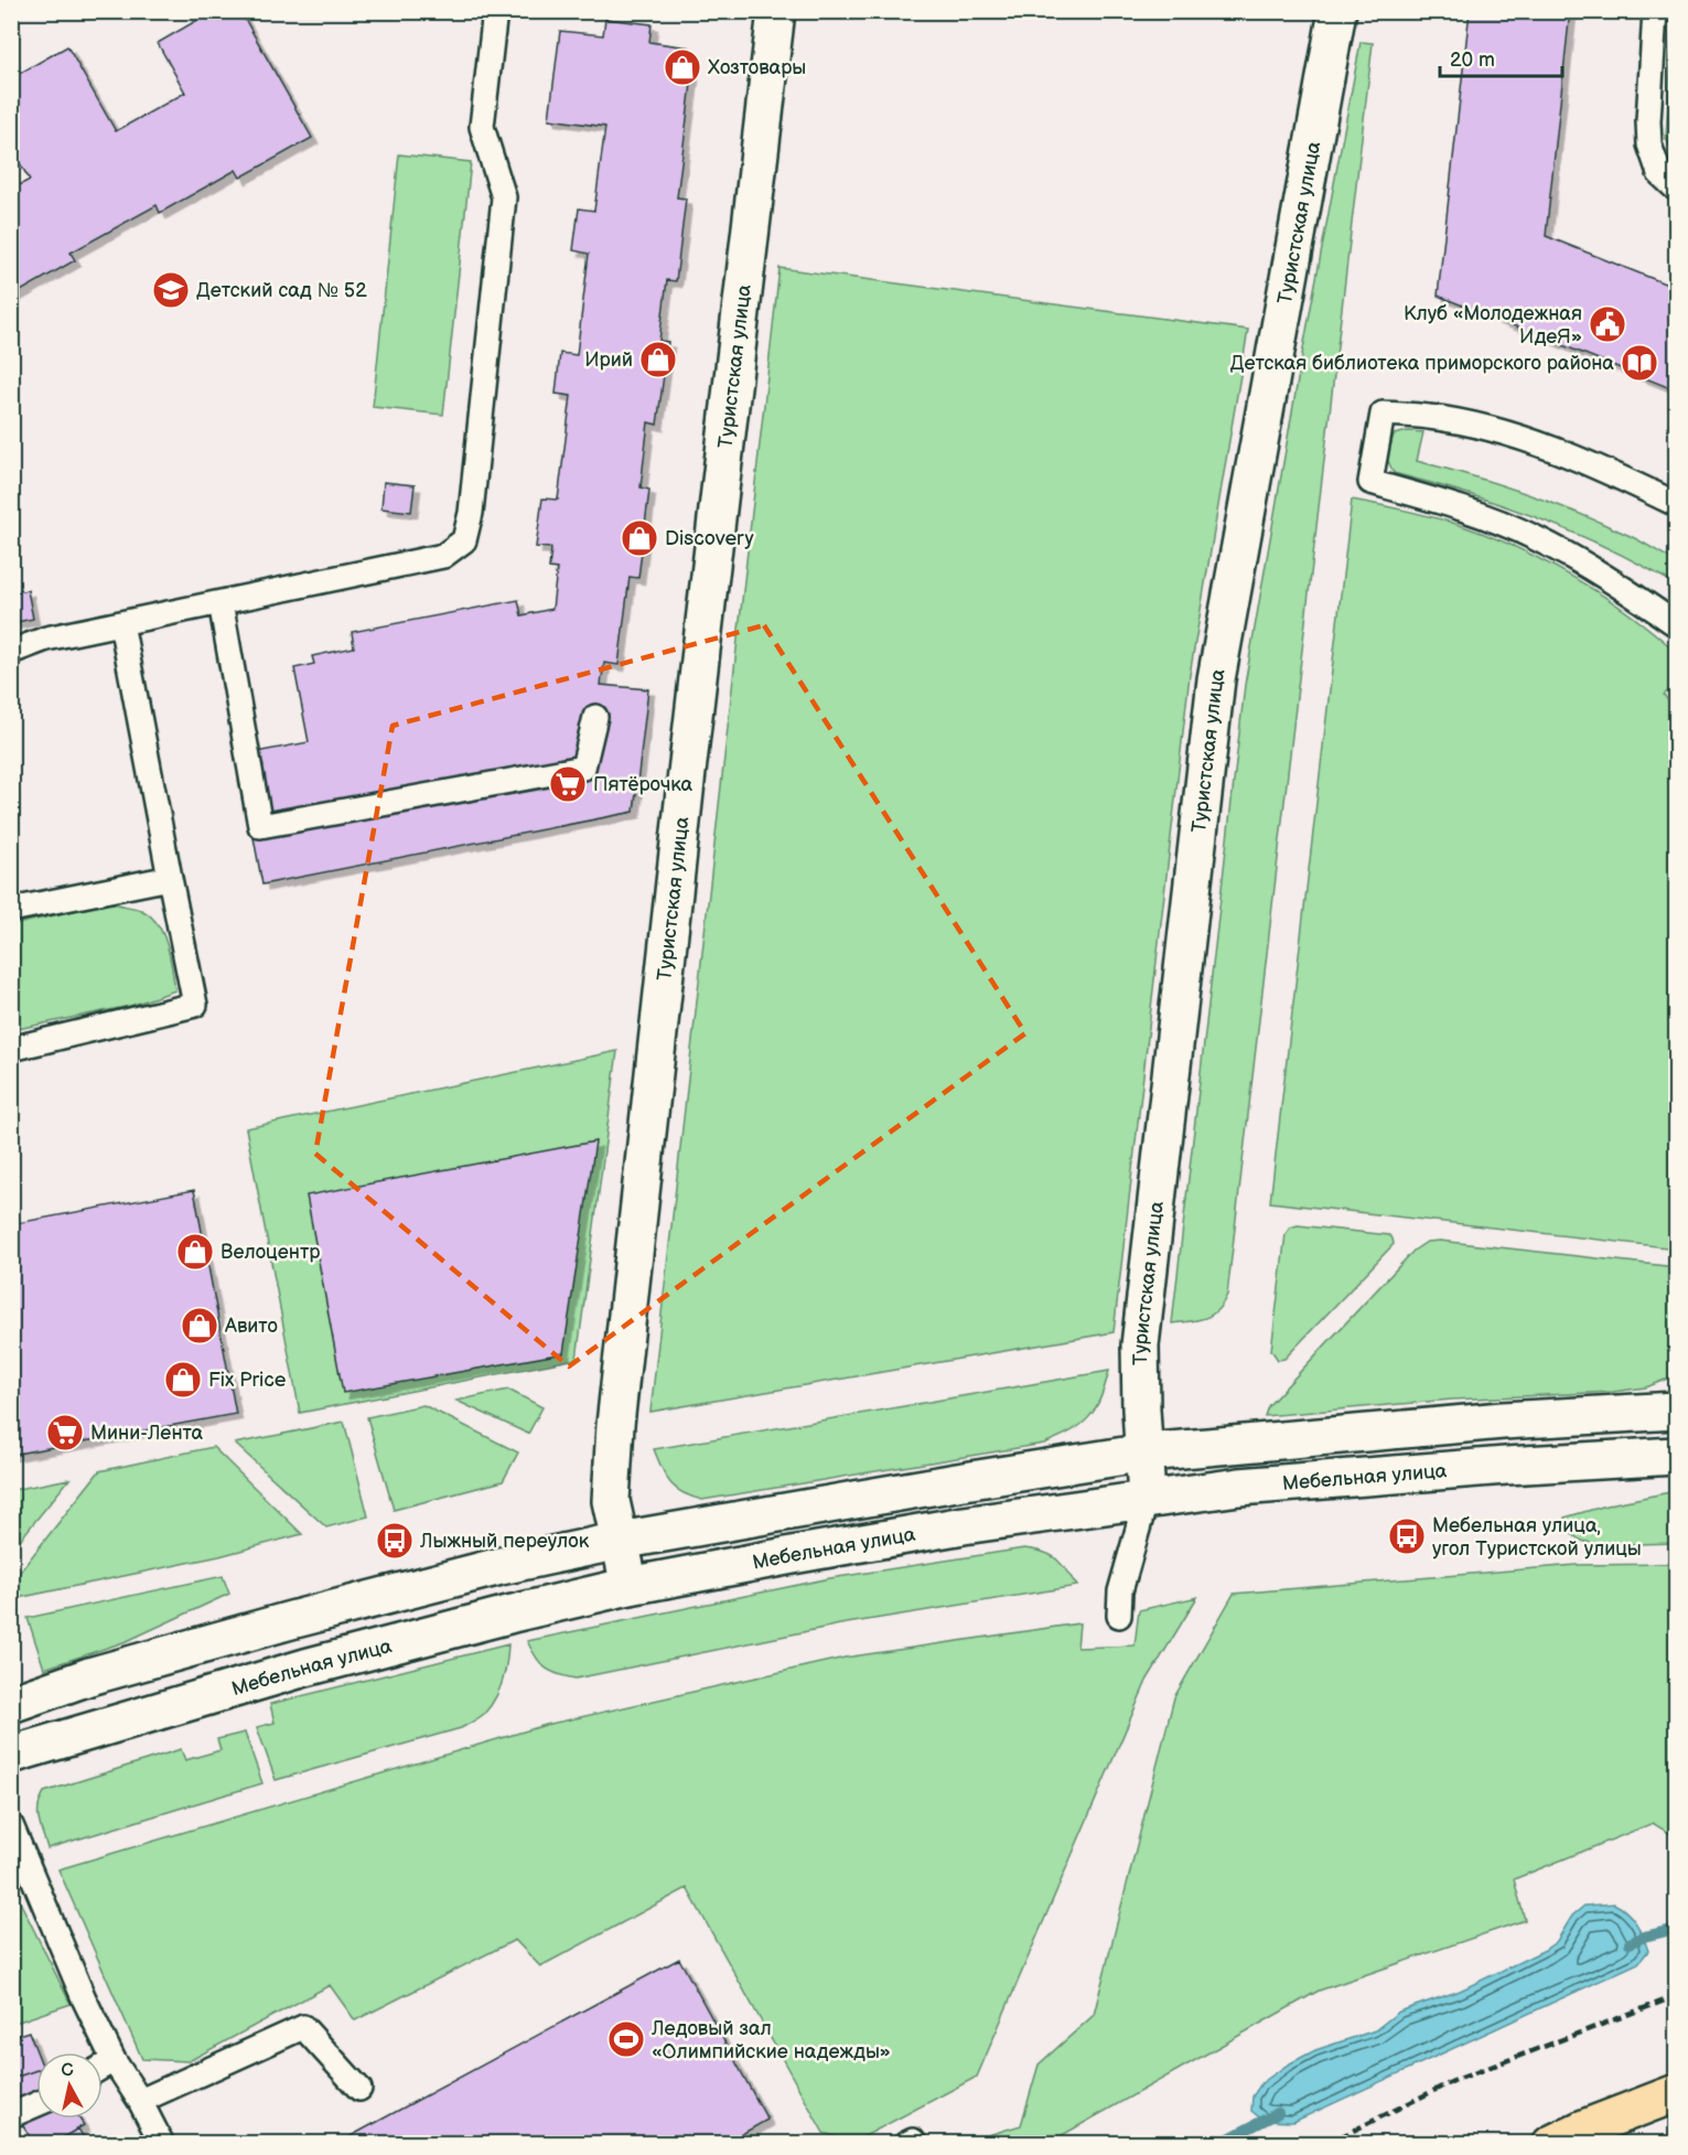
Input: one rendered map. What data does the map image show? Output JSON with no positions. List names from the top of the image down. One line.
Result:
{"streets":{"street":["Туристская улица","Мебельная улица"]},"crossings":[["Туристская улица","Мебельная улица"]],"places":{"shop":["Хозтовары","Ирий","Discovery","Велоцентр","Авито","Fix Price"],"school or university":["Детский сад № 52"],"public building":["Клуб «Молодежная ИдеЯ»"],"library":["Детская библиотека приморского района"],"supermarket":["Пятёрочка","Мини-Лента"],"bus stop":["Мебельная улица, угол Туристской улицы","Лыжный переулок"],"sports":["Ледовый зал «Олимпийские надежды»"]},"scale_bar":"20 m","north":"top"}
